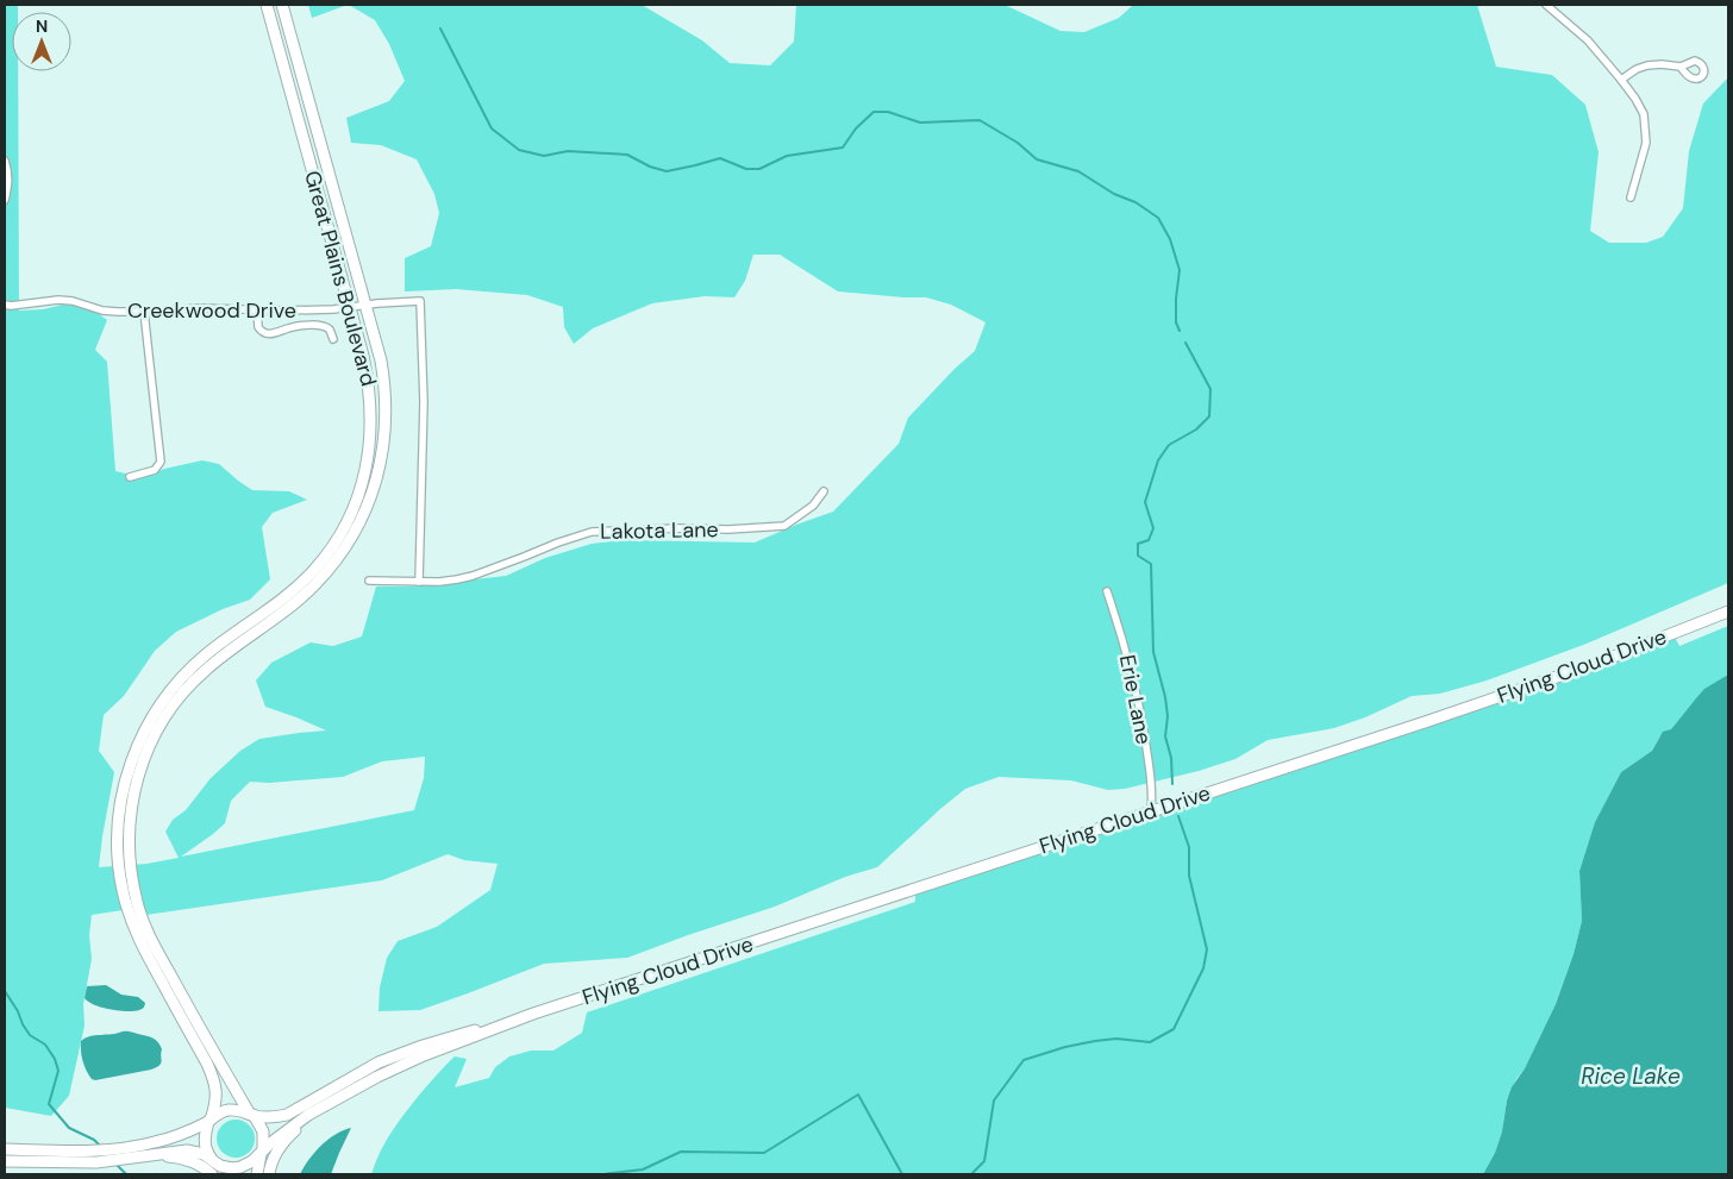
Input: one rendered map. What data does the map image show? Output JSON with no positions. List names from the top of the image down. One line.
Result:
{"streets":{"main road":["Great Plains Boulevard","Flying Cloud Drive"],"street":["Creekwood Drive","Lakota Lane","Erie Lane"]},"crossings":[["Great Plains Boulevard","Creekwood Drive"],["Great Plains Boulevard","Flying Cloud Drive"],["Creekwood Drive","Lakota Lane"],["Flying Cloud Drive","Erie Lane"]],"water":["Rice Lake"],"north":"top"}
